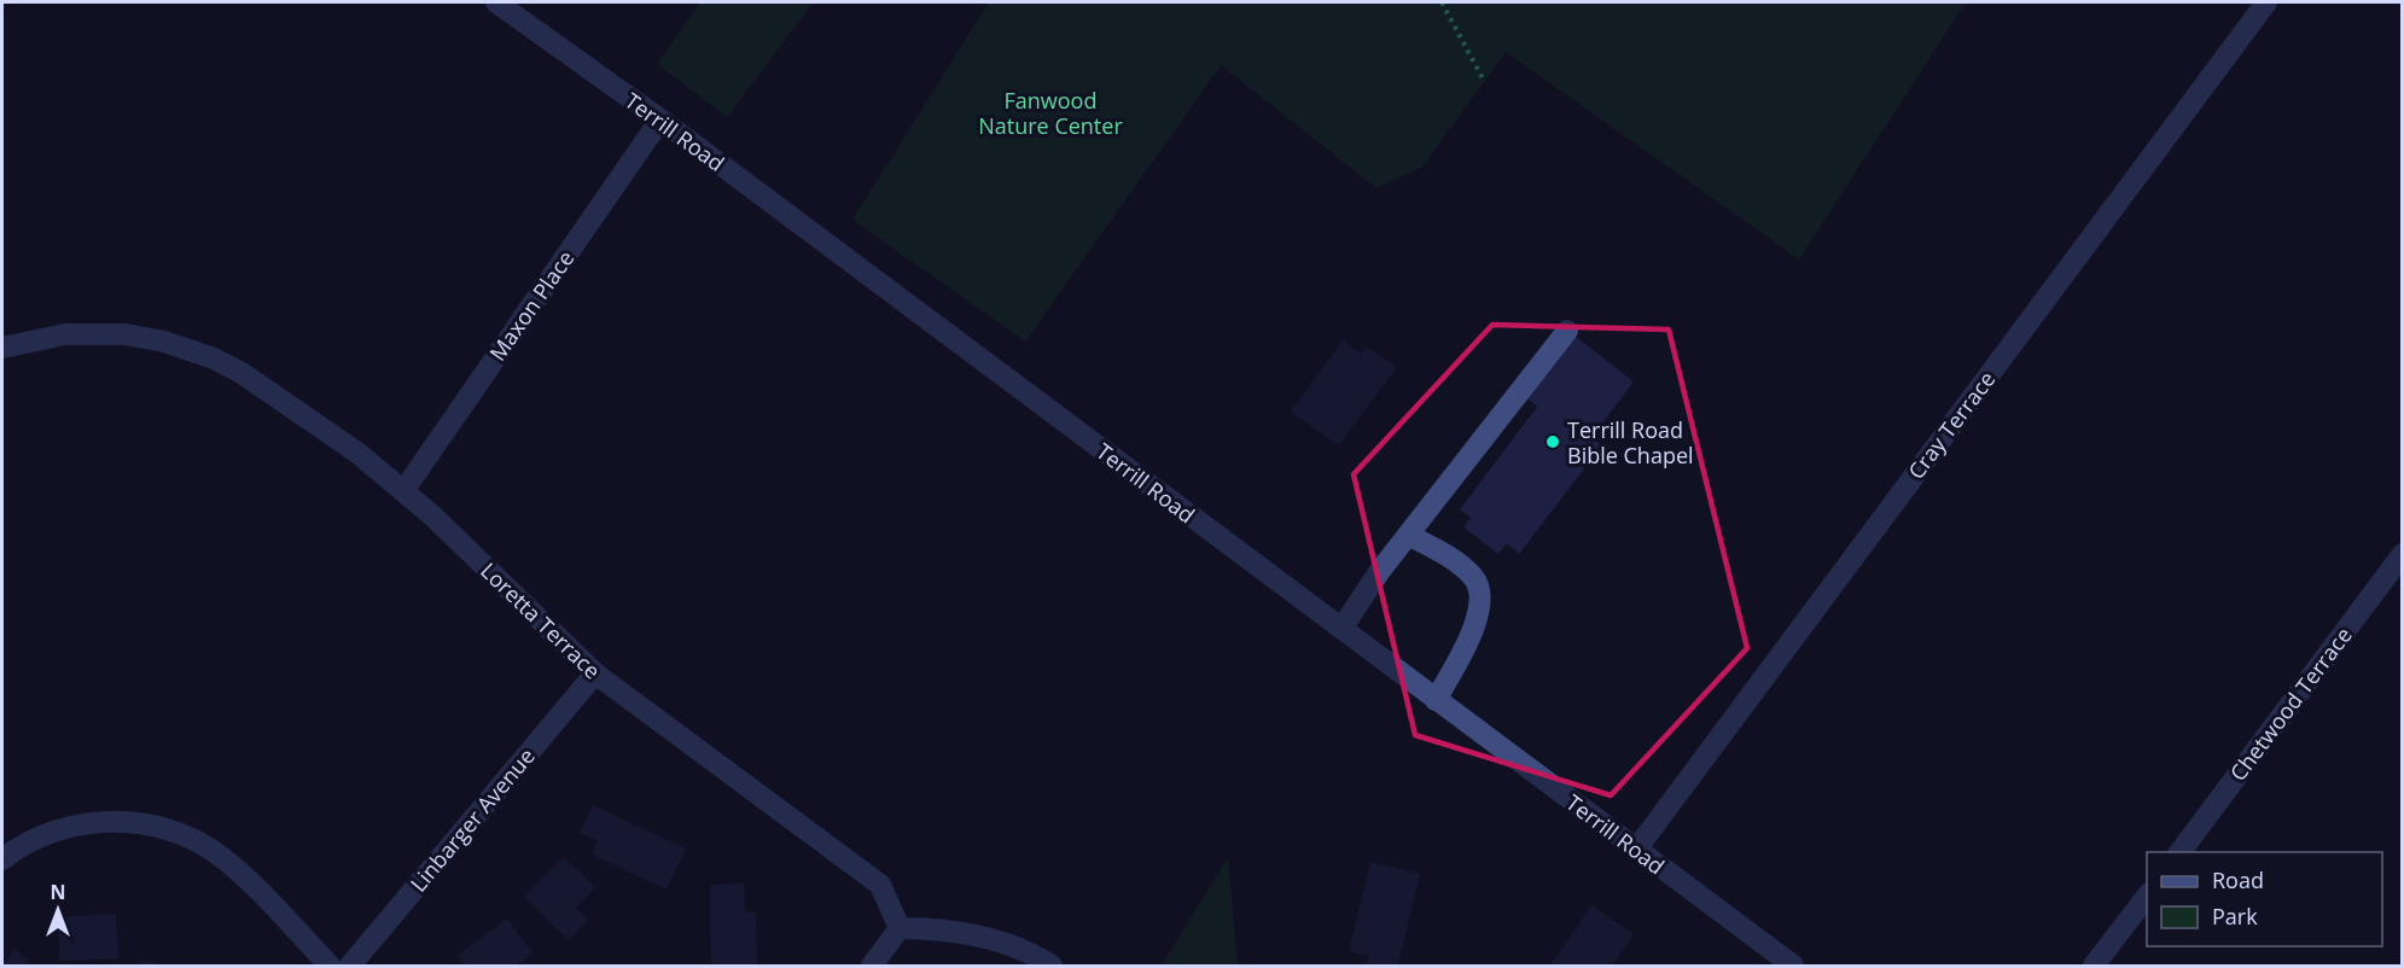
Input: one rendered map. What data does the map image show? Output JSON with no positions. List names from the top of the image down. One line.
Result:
{"streets":{"street":["Terrill Road","Maxon Place","Cray Terrace","Loretta Terrace","Chetwood Terrace","Linbarger Avenue"]},"crossings":[["Terrill Road","Maxon Place"],["Terrill Road","Cray Terrace"],["Maxon Place","Loretta Terrace"],["Loretta Terrace","Linbarger Avenue"]],"parks":["Fanwood Nature Center"],"places":["Terrill Road Bible Chapel"],"legend":["Road","Park"],"north":"top"}
